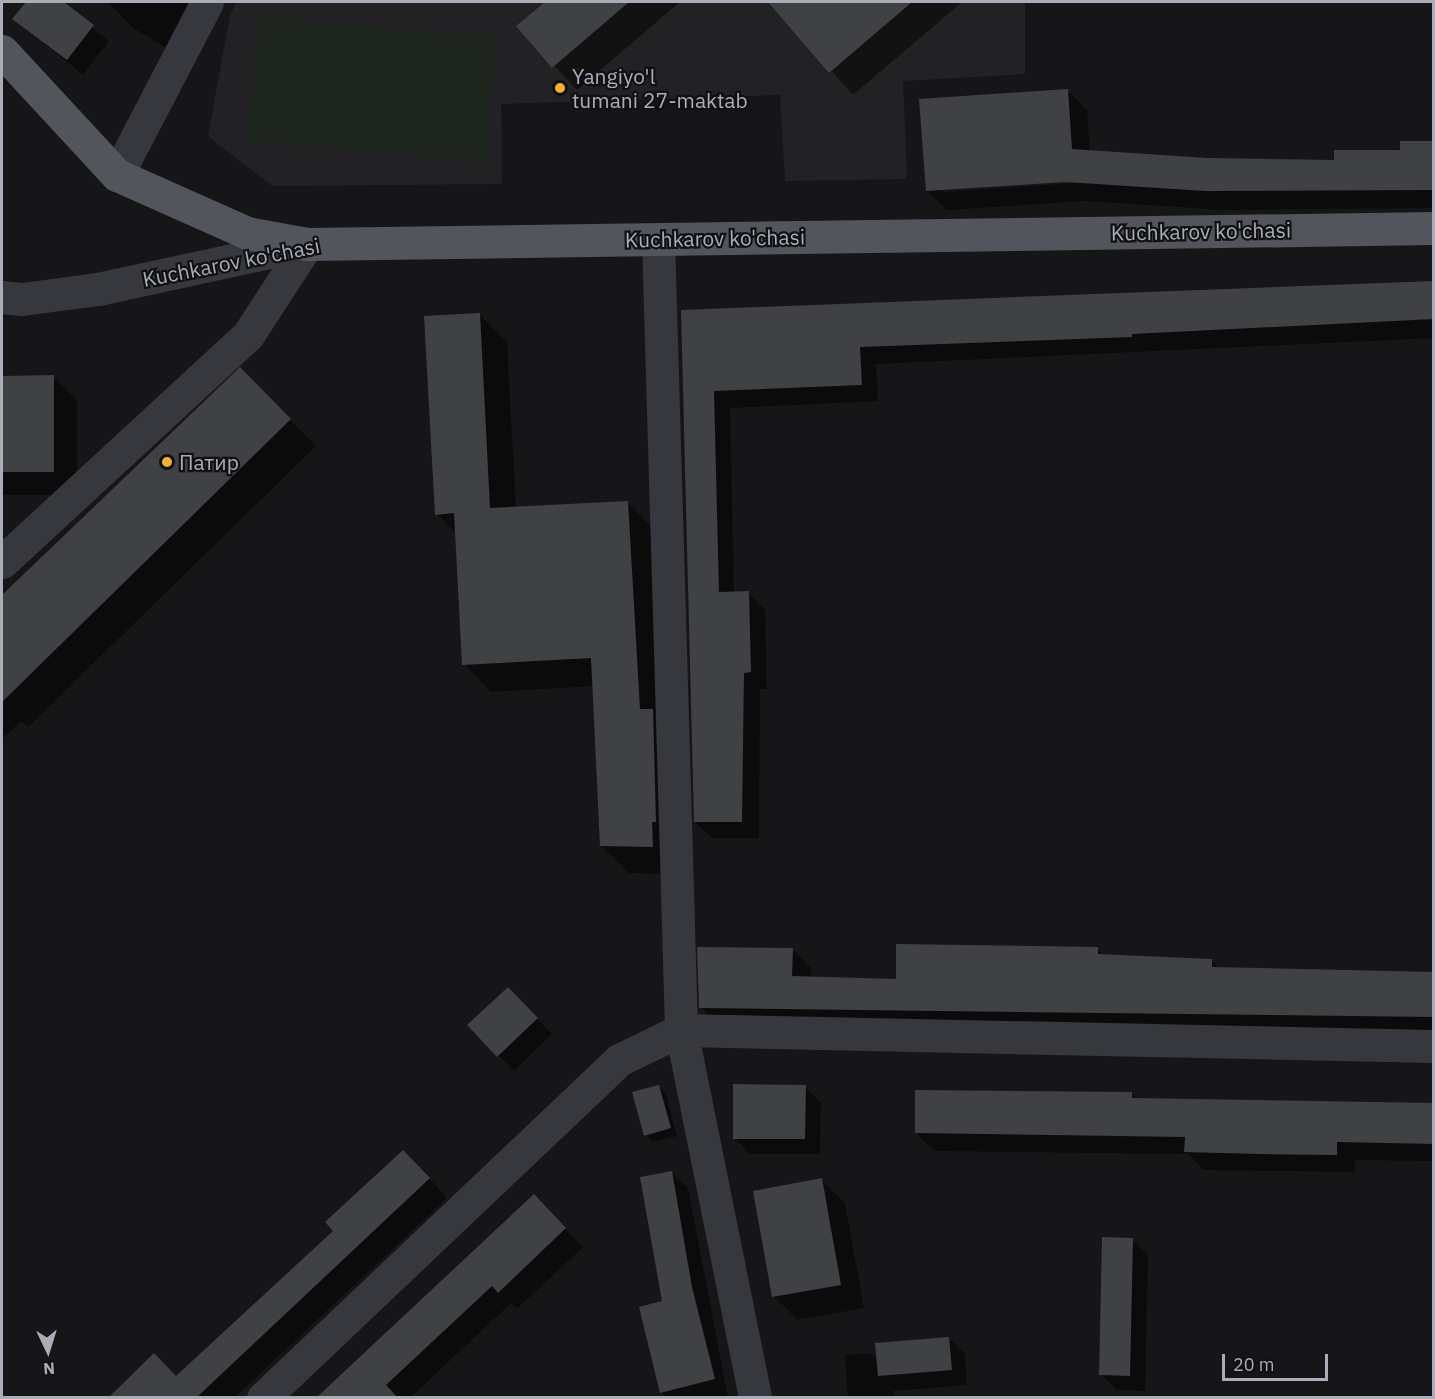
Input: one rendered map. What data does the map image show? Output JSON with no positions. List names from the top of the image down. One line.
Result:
{"streets":{"main road":["Kuchkarov ko'chasi"]},"places":["Yangiyo'l tumani 27-maktab","Патир"],"scale_bar":"20 m","north":"bottom"}
